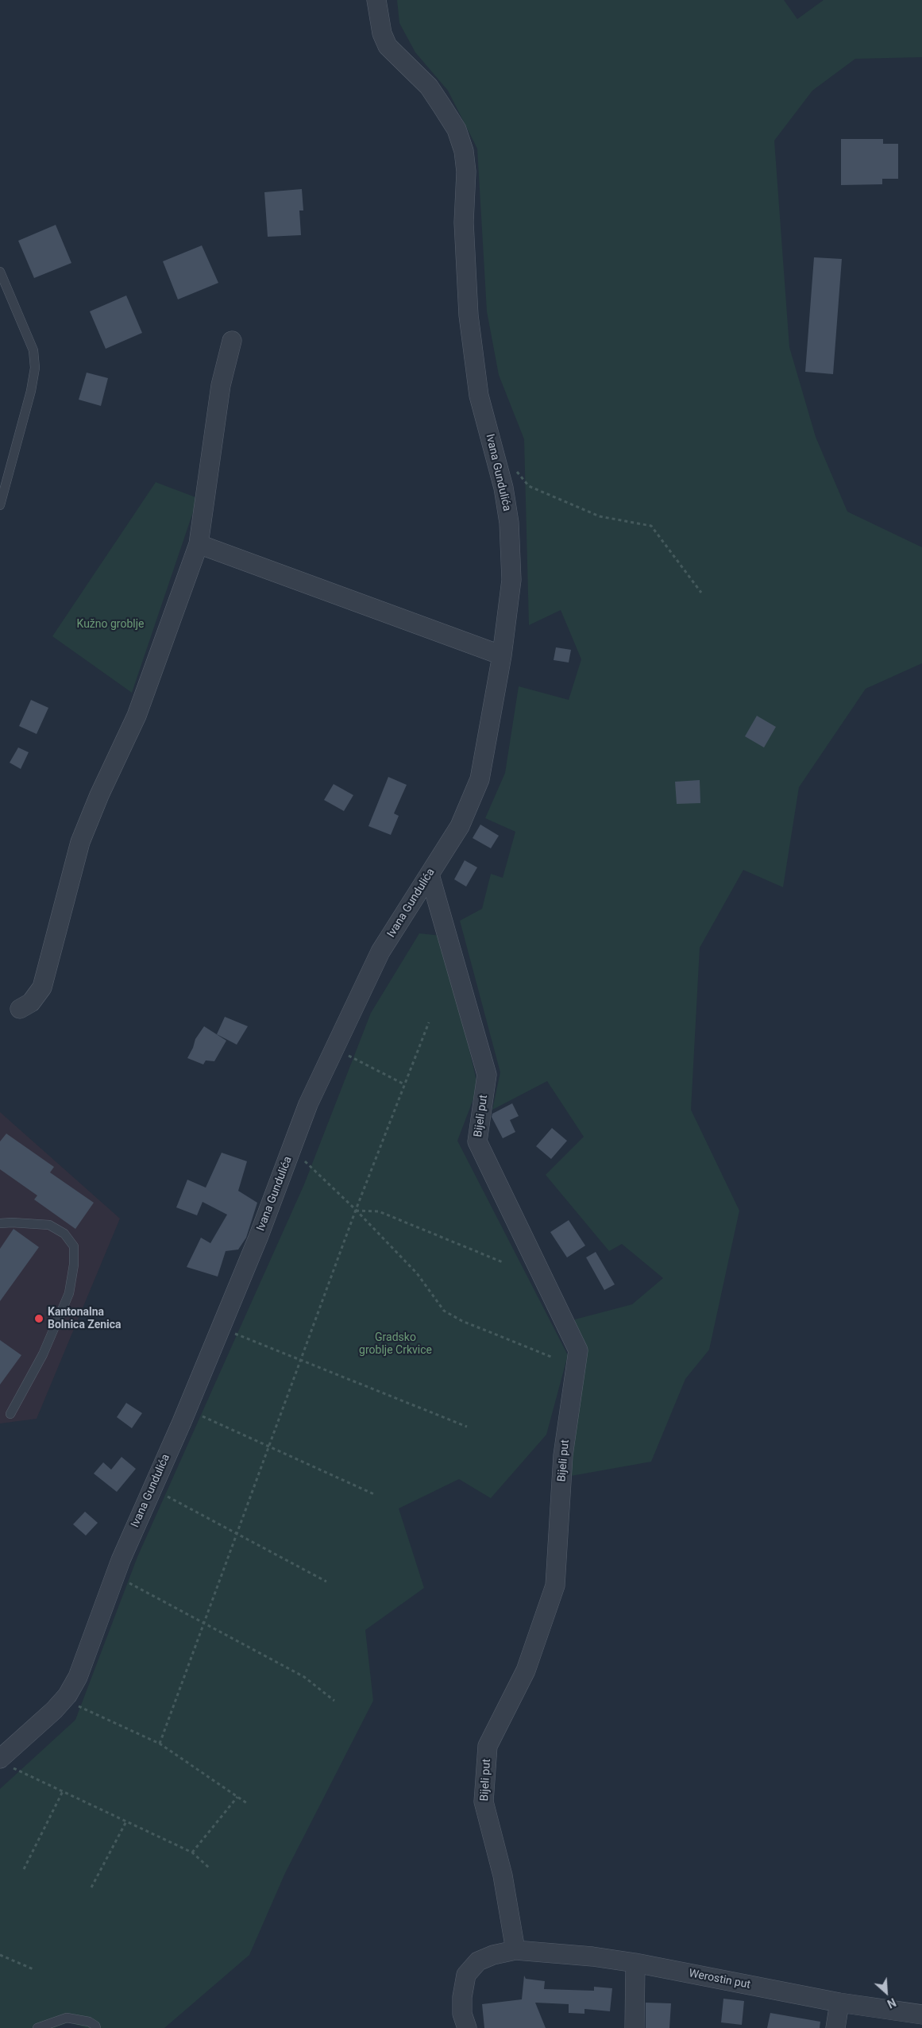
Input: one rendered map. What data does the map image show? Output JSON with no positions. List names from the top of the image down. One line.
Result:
{"streets":{"street":["Ivana Gundulića","Bijeli put","Werostin put"]},"crossings":[["Ivana Gundulića","Bijeli put"],["Bijeli put","Werostin put"]],"parks":["Kužno groblje","Gradsko groblje Crkvice"],"places":["Kantonalna Bolnica Zenica"],"north":"bottom right"}
